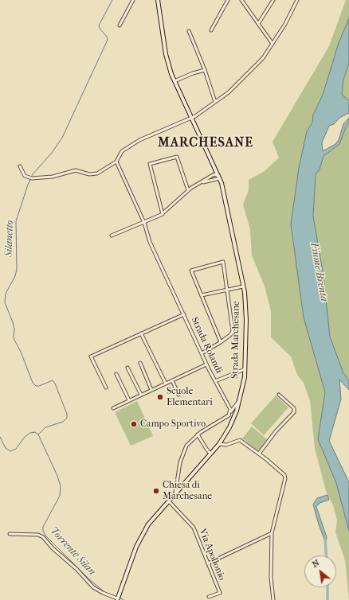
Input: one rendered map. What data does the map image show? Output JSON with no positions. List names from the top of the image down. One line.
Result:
{"streets":{"main road":["Strada Marchesane"],"street":["Strada Rolandi","Via Apollonio"]},"crossings":[["Strada Marchesane","Via Apollonio"]],"districts":["MARCHESANE"],"water":["Silanetto","Fiume Brenta","Torrente Silan"],"places":["Scuole Elementari","Campo Sportivo","Chiesa di Marchesane"],"north":"top left"}
